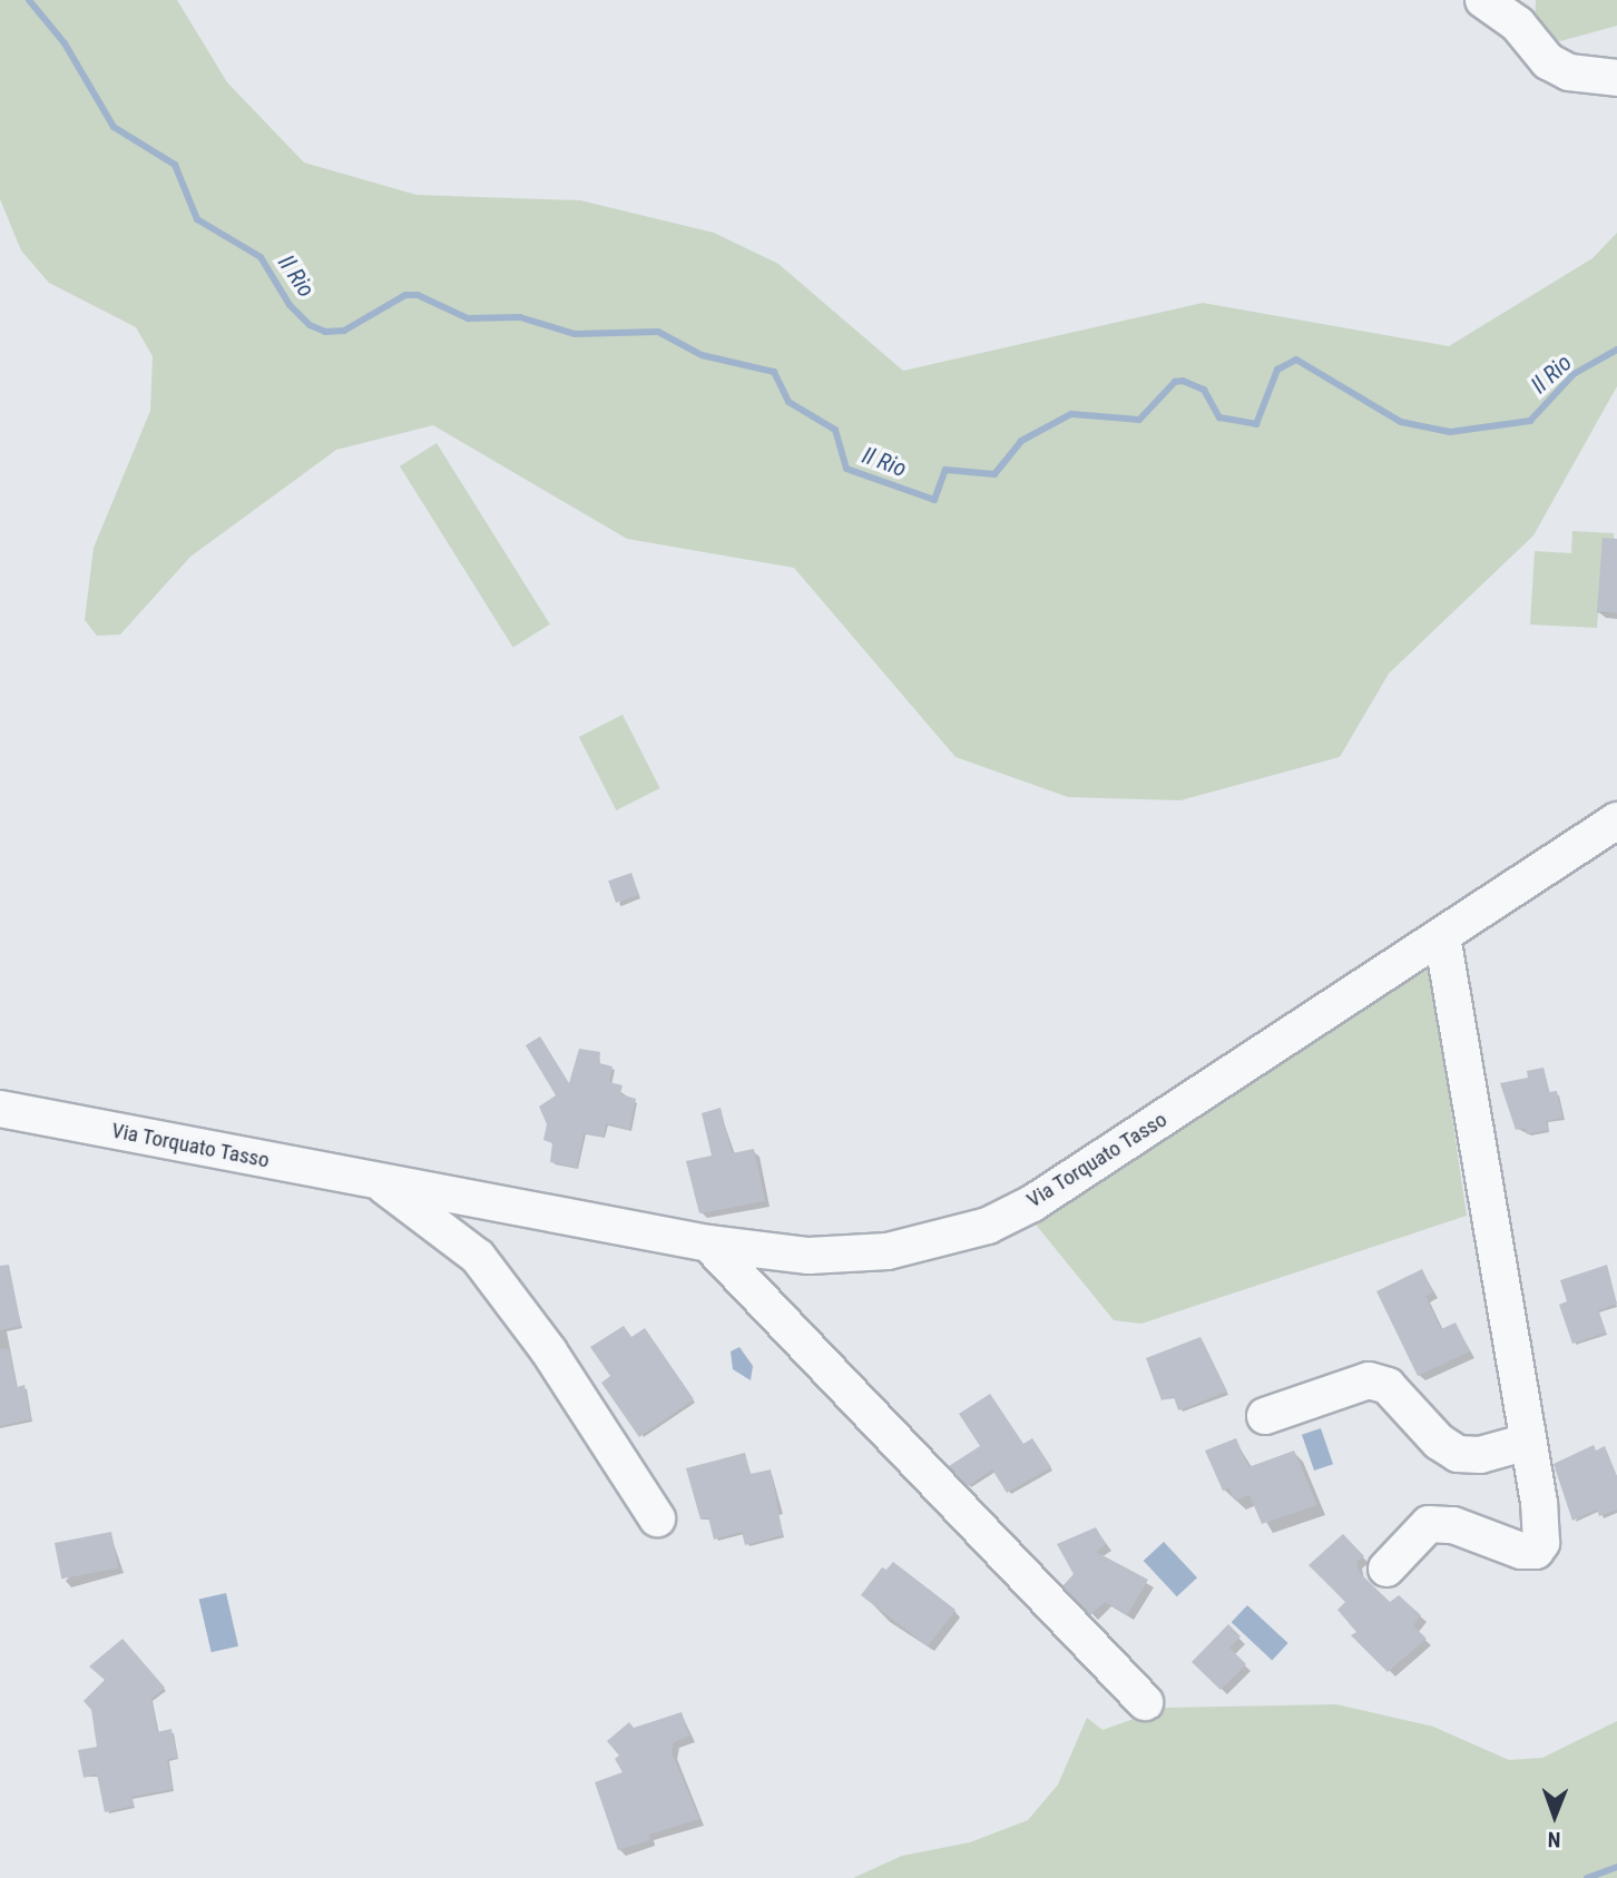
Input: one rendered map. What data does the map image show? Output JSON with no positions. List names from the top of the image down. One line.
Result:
{"streets":{"street":["Via Torquato Tasso"]},"water":["Il Rio"],"north":"bottom"}
